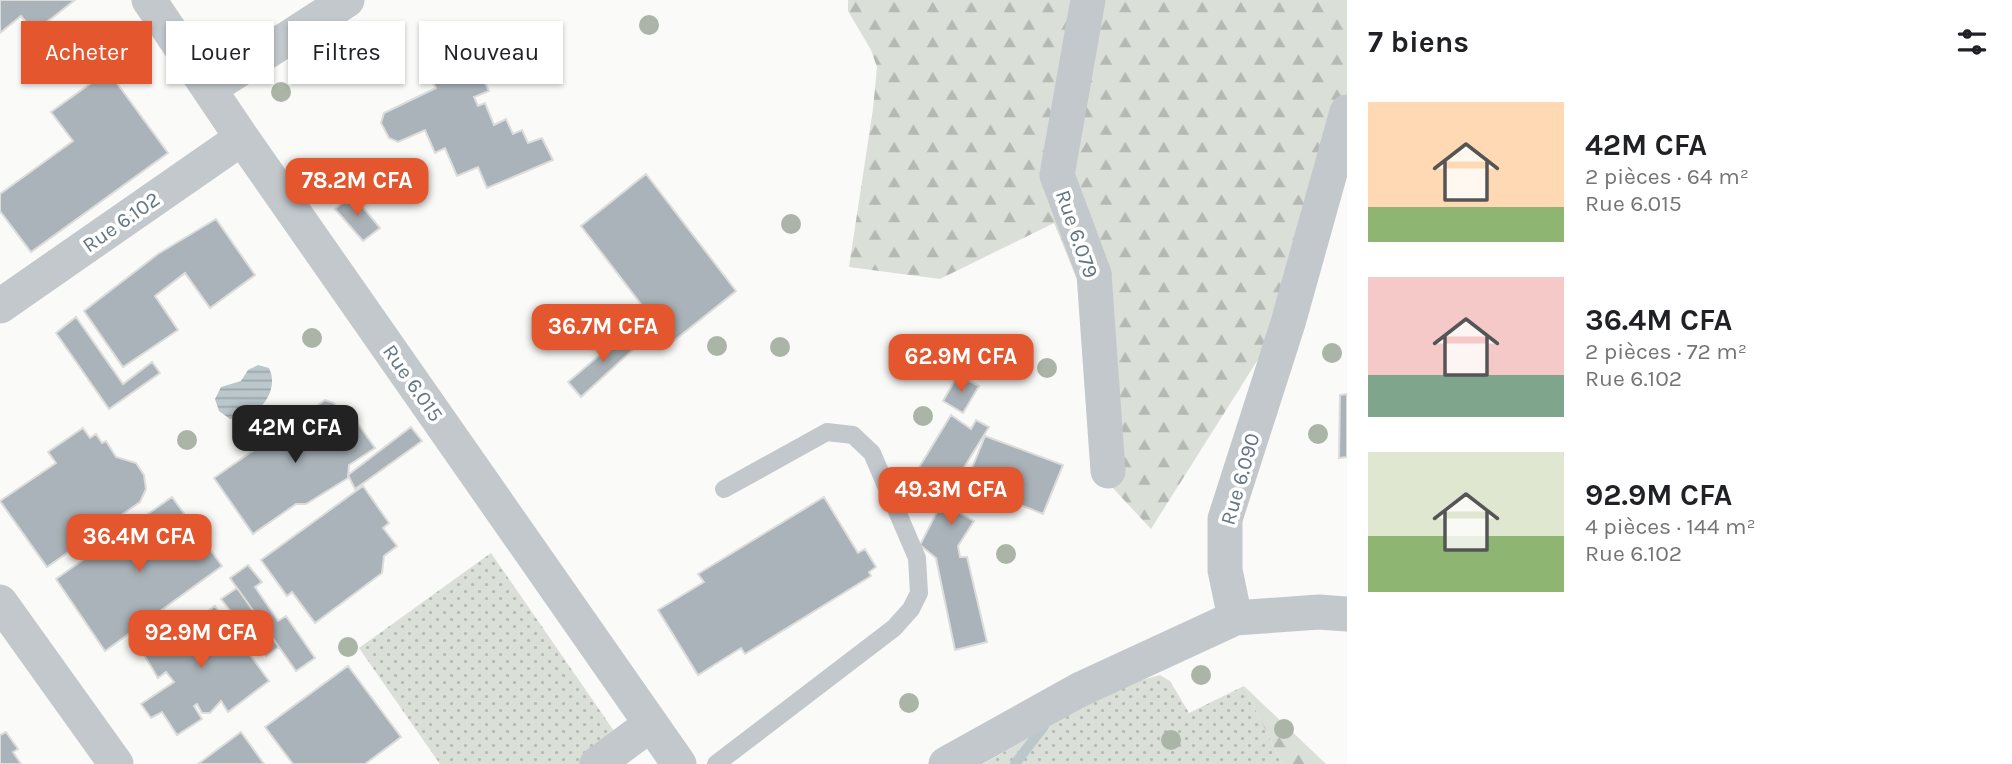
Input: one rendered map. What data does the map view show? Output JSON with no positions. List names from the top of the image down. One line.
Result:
{"streets":{"street":["Rue 6.102","Rue 6.079","Rue 6.015","Rue 6.090"]},"crossings":[["Rue 6.102","Rue 6.015"]],"page":{"heading":"7 biens","chip":["Acheter","Louer","Filtres","Nouveau"],"list":[{"name":"42M CFA","note":"2 pièces · 64 m² · Rue 6.015"},{"name":"36.4M CFA","note":"2 pièces · 72 m² · Rue 6.102"},{"name":"92.9M CFA","note":"4 pièces · 144 m² · Rue 6.102"}],"price":["78.2M CFA","36.7M CFA","62.9M CFA","42M CFA","49.3M CFA","36.4M CFA","92.9M CFA"]}}
